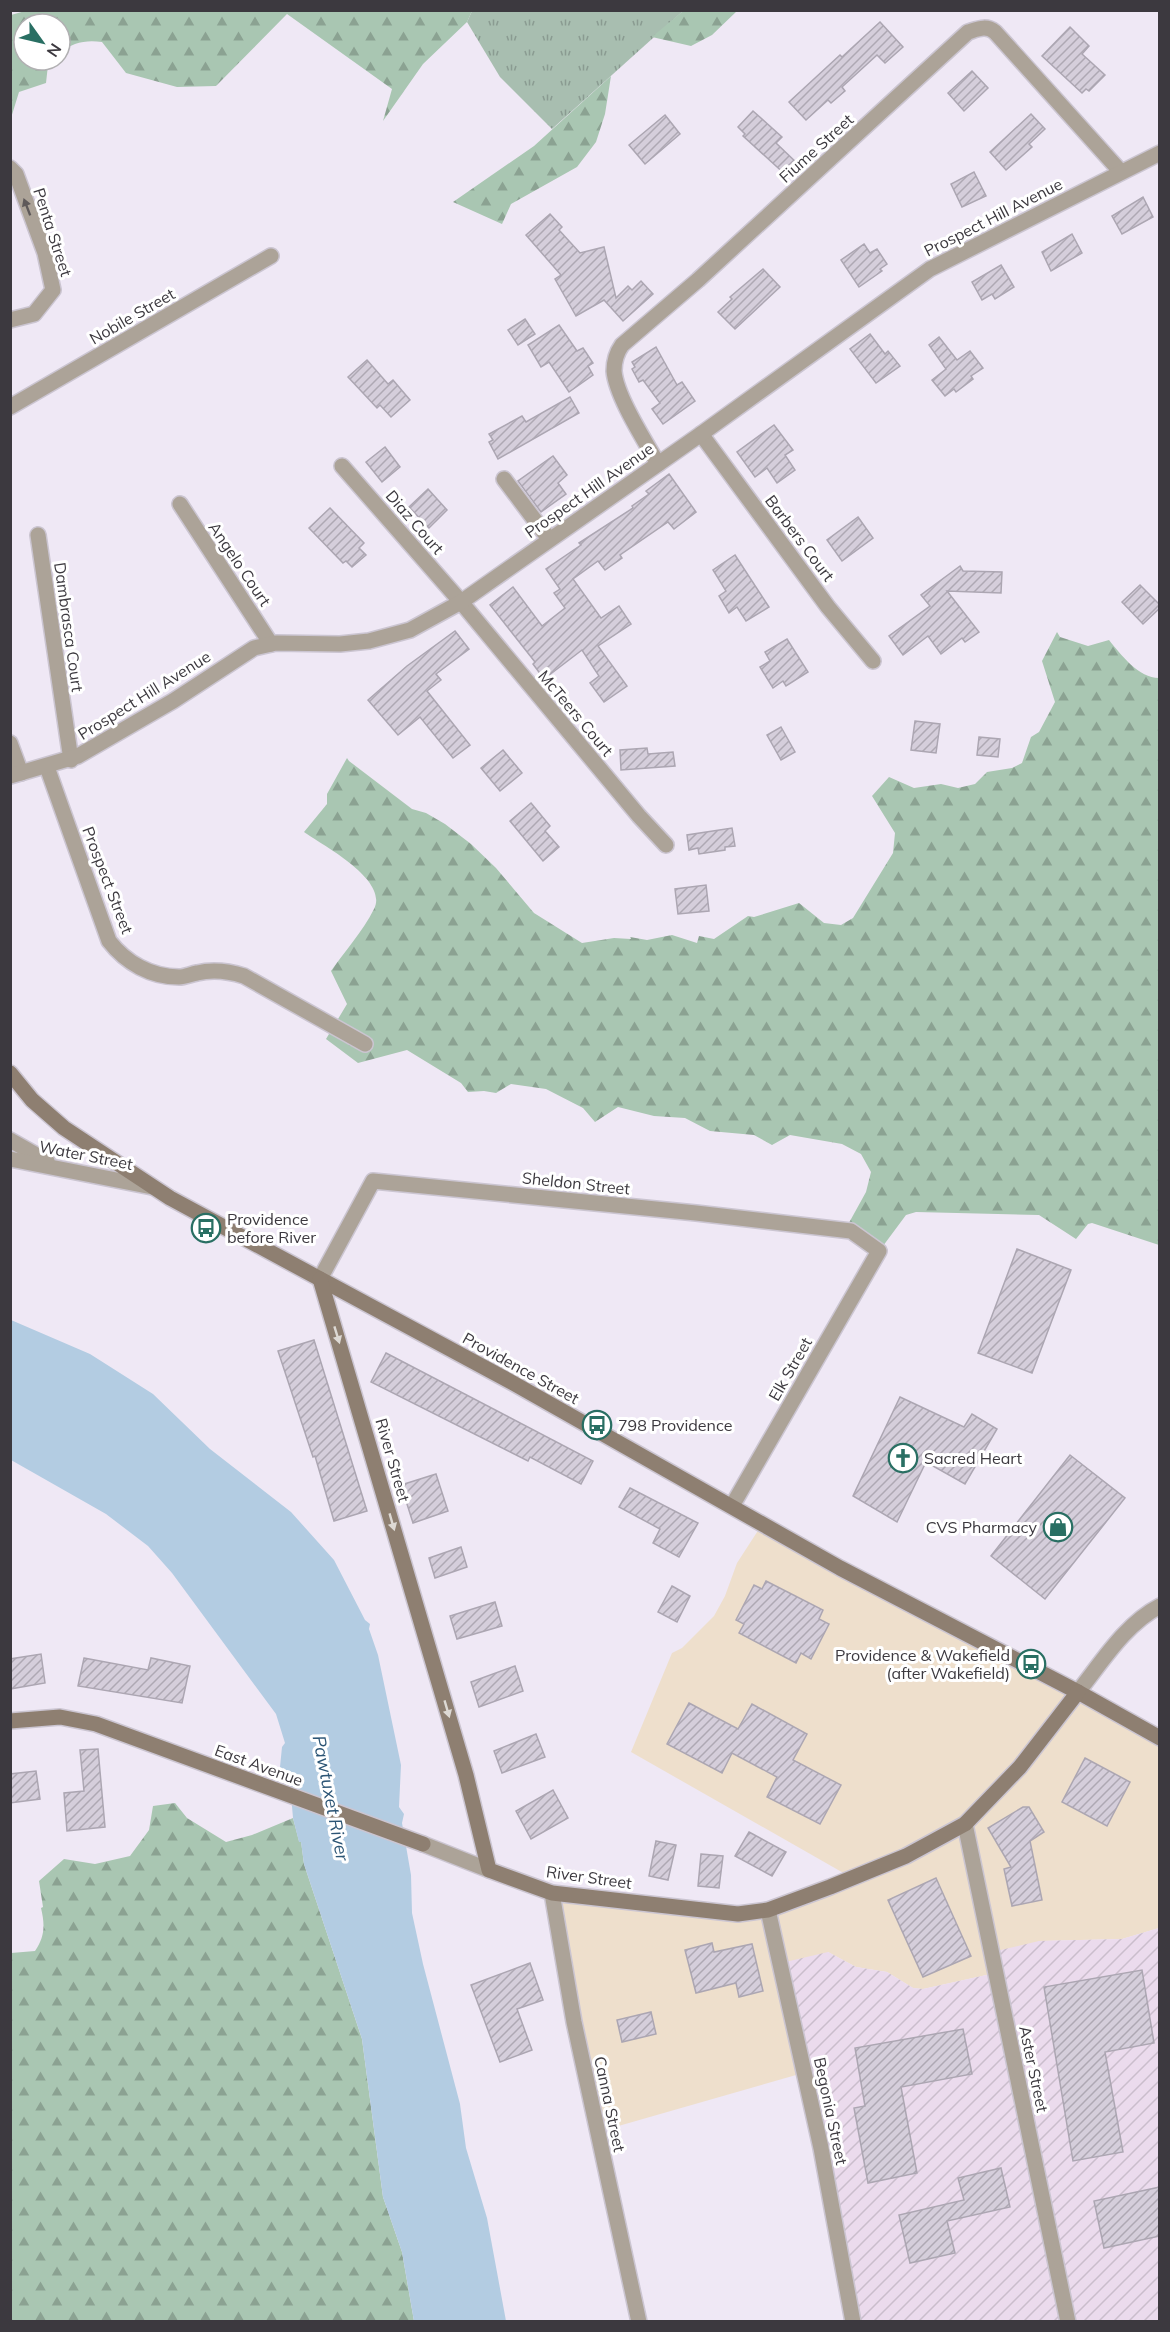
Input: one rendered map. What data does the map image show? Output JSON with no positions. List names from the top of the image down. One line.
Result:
{"streets":{"main road":["Providence Street","River Street","East Avenue"],"street":["Fiume Street","Prospect Hill Avenue","Penta Street","Nobile Street","Diaz Court","Barbers Court","Angelo Court","Dambrasca Court","McTeers Court","Prospect Street","Water Street","Sheldon Street","Elk Street","Aster Street","Canna Street","Begonia Street"]},"crossings":[["Fiume Street","Prospect Hill Avenue"],["Prospect Hill Avenue","Diaz Court"],["Prospect Hill Avenue","Barbers Court"],["Prospect Hill Avenue","Angelo Court"],["Prospect Hill Avenue","Dambrasca Court"],["Prospect Hill Avenue","McTeers Court"],["Prospect Hill Avenue","Prospect Street"],["Diaz Court","McTeers Court"],["Water Street","Providence Street"],["Sheldon Street","Providence Street"],["Sheldon Street","Elk Street"],["Sheldon Street","River Street"],["Providence Street","Elk Street"],["Providence Street","River Street"],["River Street","East Avenue"],["River Street","Aster Street"],["River Street","Canna Street"],["River Street","Begonia Street"]],"one_way":["Penta Street","River Street"],"water":["Pawtuxet River"],"places":{"bus stop":["Providence before River","798 Providence","Providence & Wakefield (after Wakefield)"],"church":["Sacred Heart"],"shop":["CVS Pharmacy"]},"north":"bottom right"}
